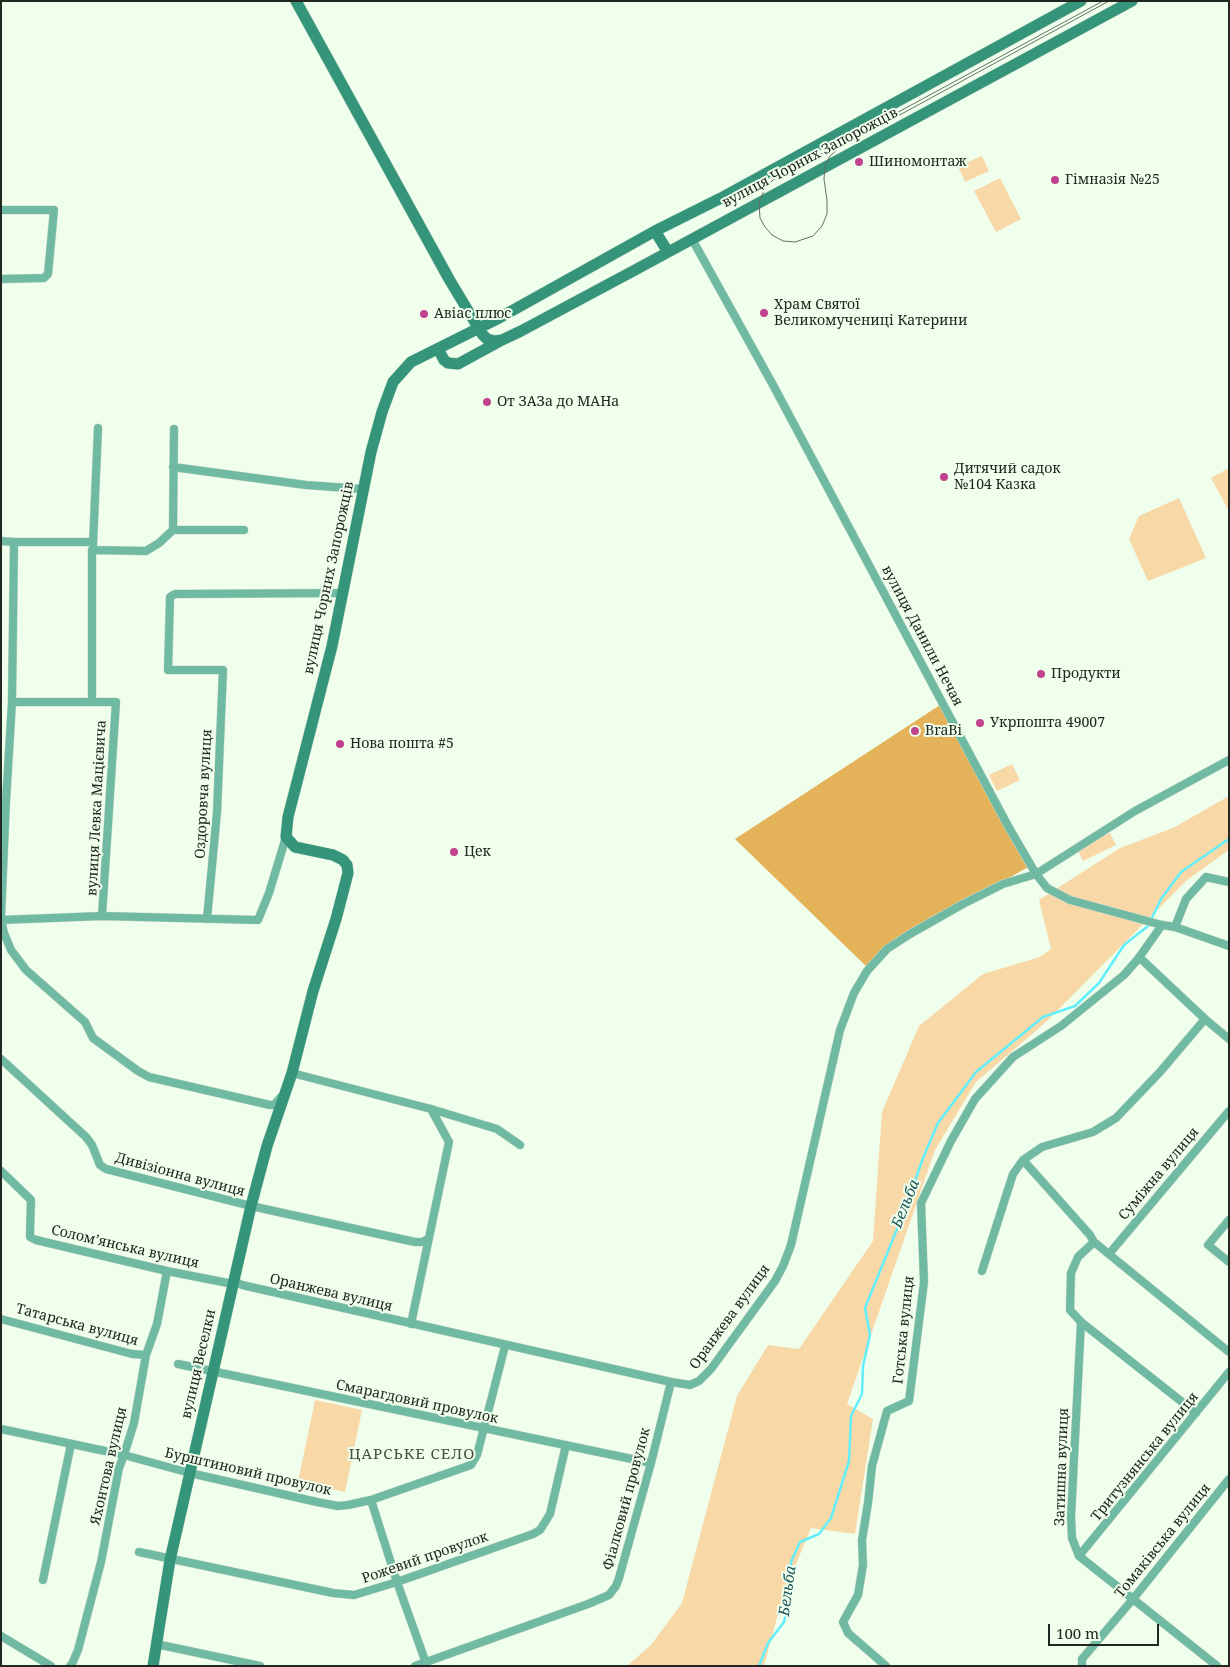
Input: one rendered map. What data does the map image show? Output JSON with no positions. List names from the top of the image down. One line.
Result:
{"streets":{"main road":["вулиця Чорних Запорожців","вулиця Веселки"],"street":["вулиця Данили Нечая","Оздоровча вулиця","вулиця Левка Мацієвича","Суміжна вулиця","Дивізіонна вулиця","Соломʼянська вулиця","Оранжева вулиця","Татарська вулиця","Готська вулиця","Смарагдовий провулок","Тритузнянська вулиця","Яхонтова вулиця","Затишна вулиця","Бурштиновий провулок","Фіалковий провулок","Томаківська вулиця","Рожевий провулок"]},"crossings":[["вулиця Чорних Запорожців","вулиця Данили Нечая"],["вулиця Чорних Запорожців","Оздоровча вулиця"],["вулиця Данили Нечая","Оранжева вулиця"],["вулиця Данили Нечая","Готська вулиця"],["Дивізіонна вулиця","вулиця Веселки"],["Соломʼянська вулиця","Оранжева вулиця"],["Соломʼянська вулиця","вулиця Веселки"],["Соломʼянська вулиця","Яхонтова вулиця"],["Оранжева вулиця","вулиця Веселки"],["Оранжева вулиця","Бурштиновий провулок"],["Оранжева вулиця","Фіалковий провулок"],["Татарська вулиця","Яхонтова вулиця"],["вулиця Веселки","Смарагдовий провулок"],["вулиця Веселки","Бурштиновий провулок"],["вулиця Веселки","Рожевий провулок"],["Смарагдовий провулок","Бурштиновий провулок"],["Смарагдовий провулок","Фіалковий провулок"],["Смарагдовий провулок","Рожевий провулок"],["Тритузнянська вулиця","Затишна вулиця"],["Яхонтова вулиця","Бурштиновий провулок"]],"districts":["ЦАРСЬКЕ СЕЛО"],"water":["Бельба"],"places":["Шиномонтаж","Гімназія №25","Храм Святої Великомучениці Катерини","Авіас плюс","От ЗАЗа до МАНа","Дитячий садок №104 Казка","Продукти","Укрпошта 49007","BraBi","Нова пошта #5","Цек"],"scale_bar":"100 m"}
